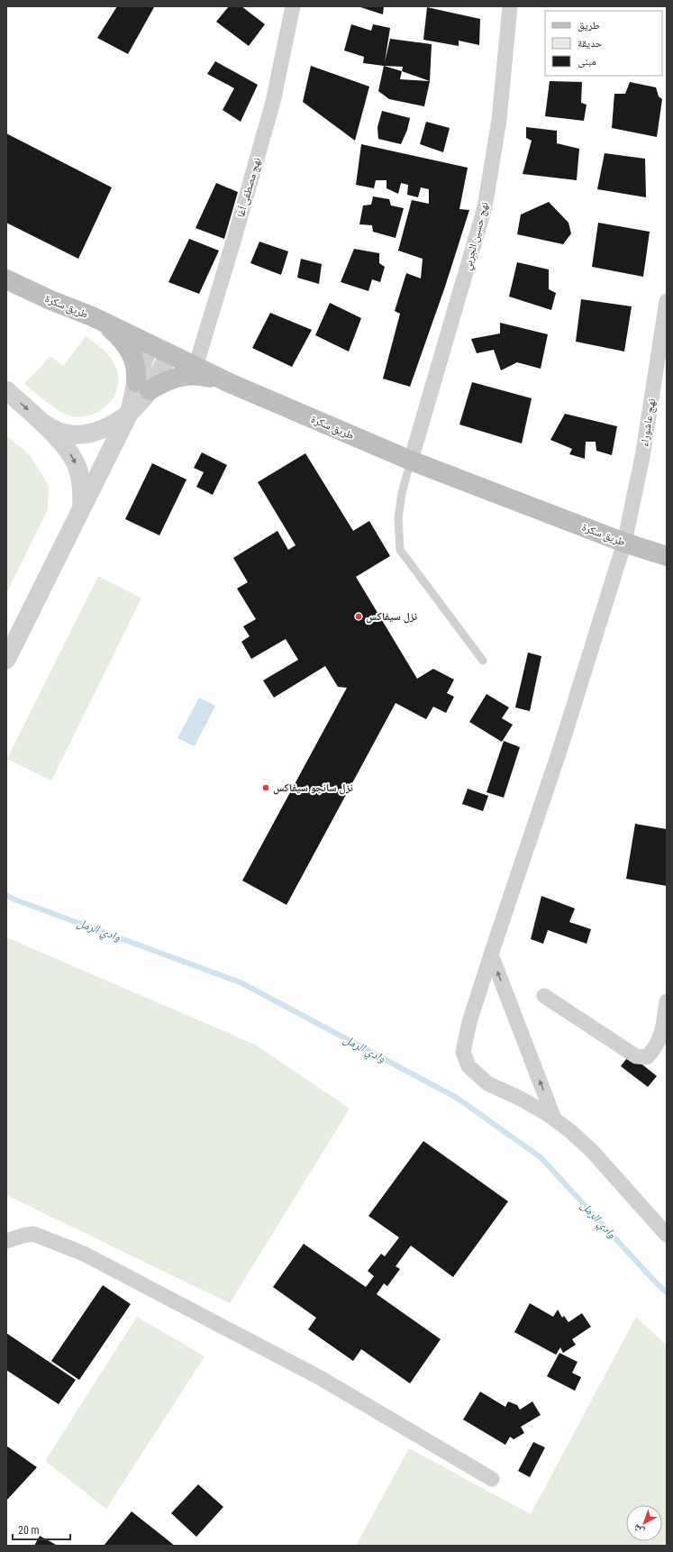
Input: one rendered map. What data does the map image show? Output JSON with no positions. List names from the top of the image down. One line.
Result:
{"streets":{"main road":["طريق سكرة"],"street":["نهج مصطفى آغا","نهج حسين الجربي","نهج عاشوراء"]},"crossings":[["نهج مصطفى آغا","طريق سكرة"],["نهج حسين الجربي","طريق سكرة"],["طريق سكرة","نهج عاشوراء"]],"water":["وادي الرمل"],"places":["نزل سيفاكس","نزل سانجو سيفاكس"],"legend":["طريق","حديقة","مبنى"],"scale_bar":"20 m","north":"bottom left"}
